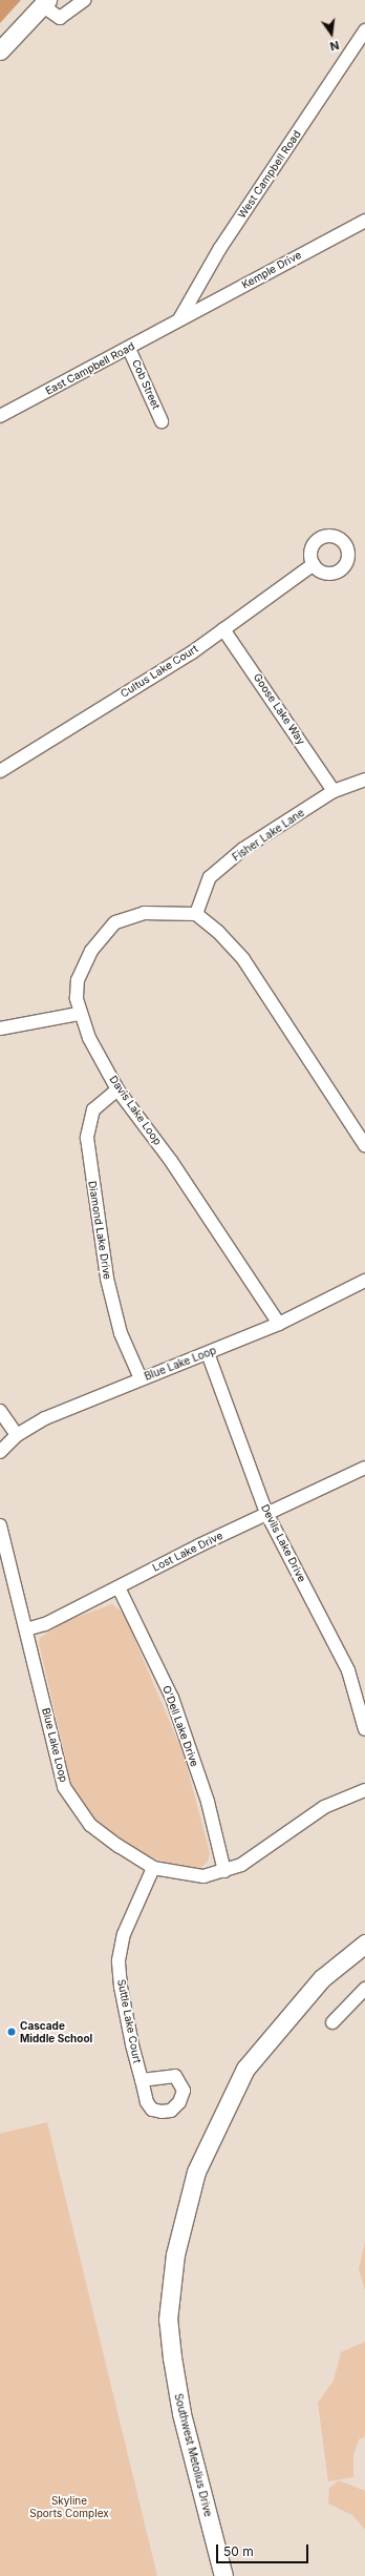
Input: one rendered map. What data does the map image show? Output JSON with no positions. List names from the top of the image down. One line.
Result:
{"streets":{"street":["West Campbell Road","Kemple Drive","East Campbell Road","Cob Street","Cultus Lake Court","Goose Lake Way","Fisher Lake Lane","Davis Lake Loop","Diamond Lake Drive","Blue Lake Loop","Devils Lake Drive","Lost Lake Drive","O'Dell Lake Drive","Suttle Lake Court","Southwest Metolius Drive"]},"crossings":[["West Campbell Road","Kemple Drive"],["West Campbell Road","East Campbell Road"],["Kemple Drive","East Campbell Road"],["East Campbell Road","Cob Street"],["Cultus Lake Court","Goose Lake Way"],["Goose Lake Way","Fisher Lake Lane"],["Fisher Lake Lane","Davis Lake Loop"],["Davis Lake Loop","Diamond Lake Drive"],["Davis Lake Loop","Blue Lake Loop"],["Diamond Lake Drive","Blue Lake Loop"],["Blue Lake Loop","Devils Lake Drive"],["Blue Lake Loop","Lost Lake Drive"],["Blue Lake Loop","O'Dell Lake Drive"],["Blue Lake Loop","Suttle Lake Court"],["Devils Lake Drive","Lost Lake Drive"],["Lost Lake Drive","O'Dell Lake Drive"]],"parks":["Skyline Sports Complex"],"places":["Cascade Middle School"],"scale_bar":"50 m","north":"bottom"}
